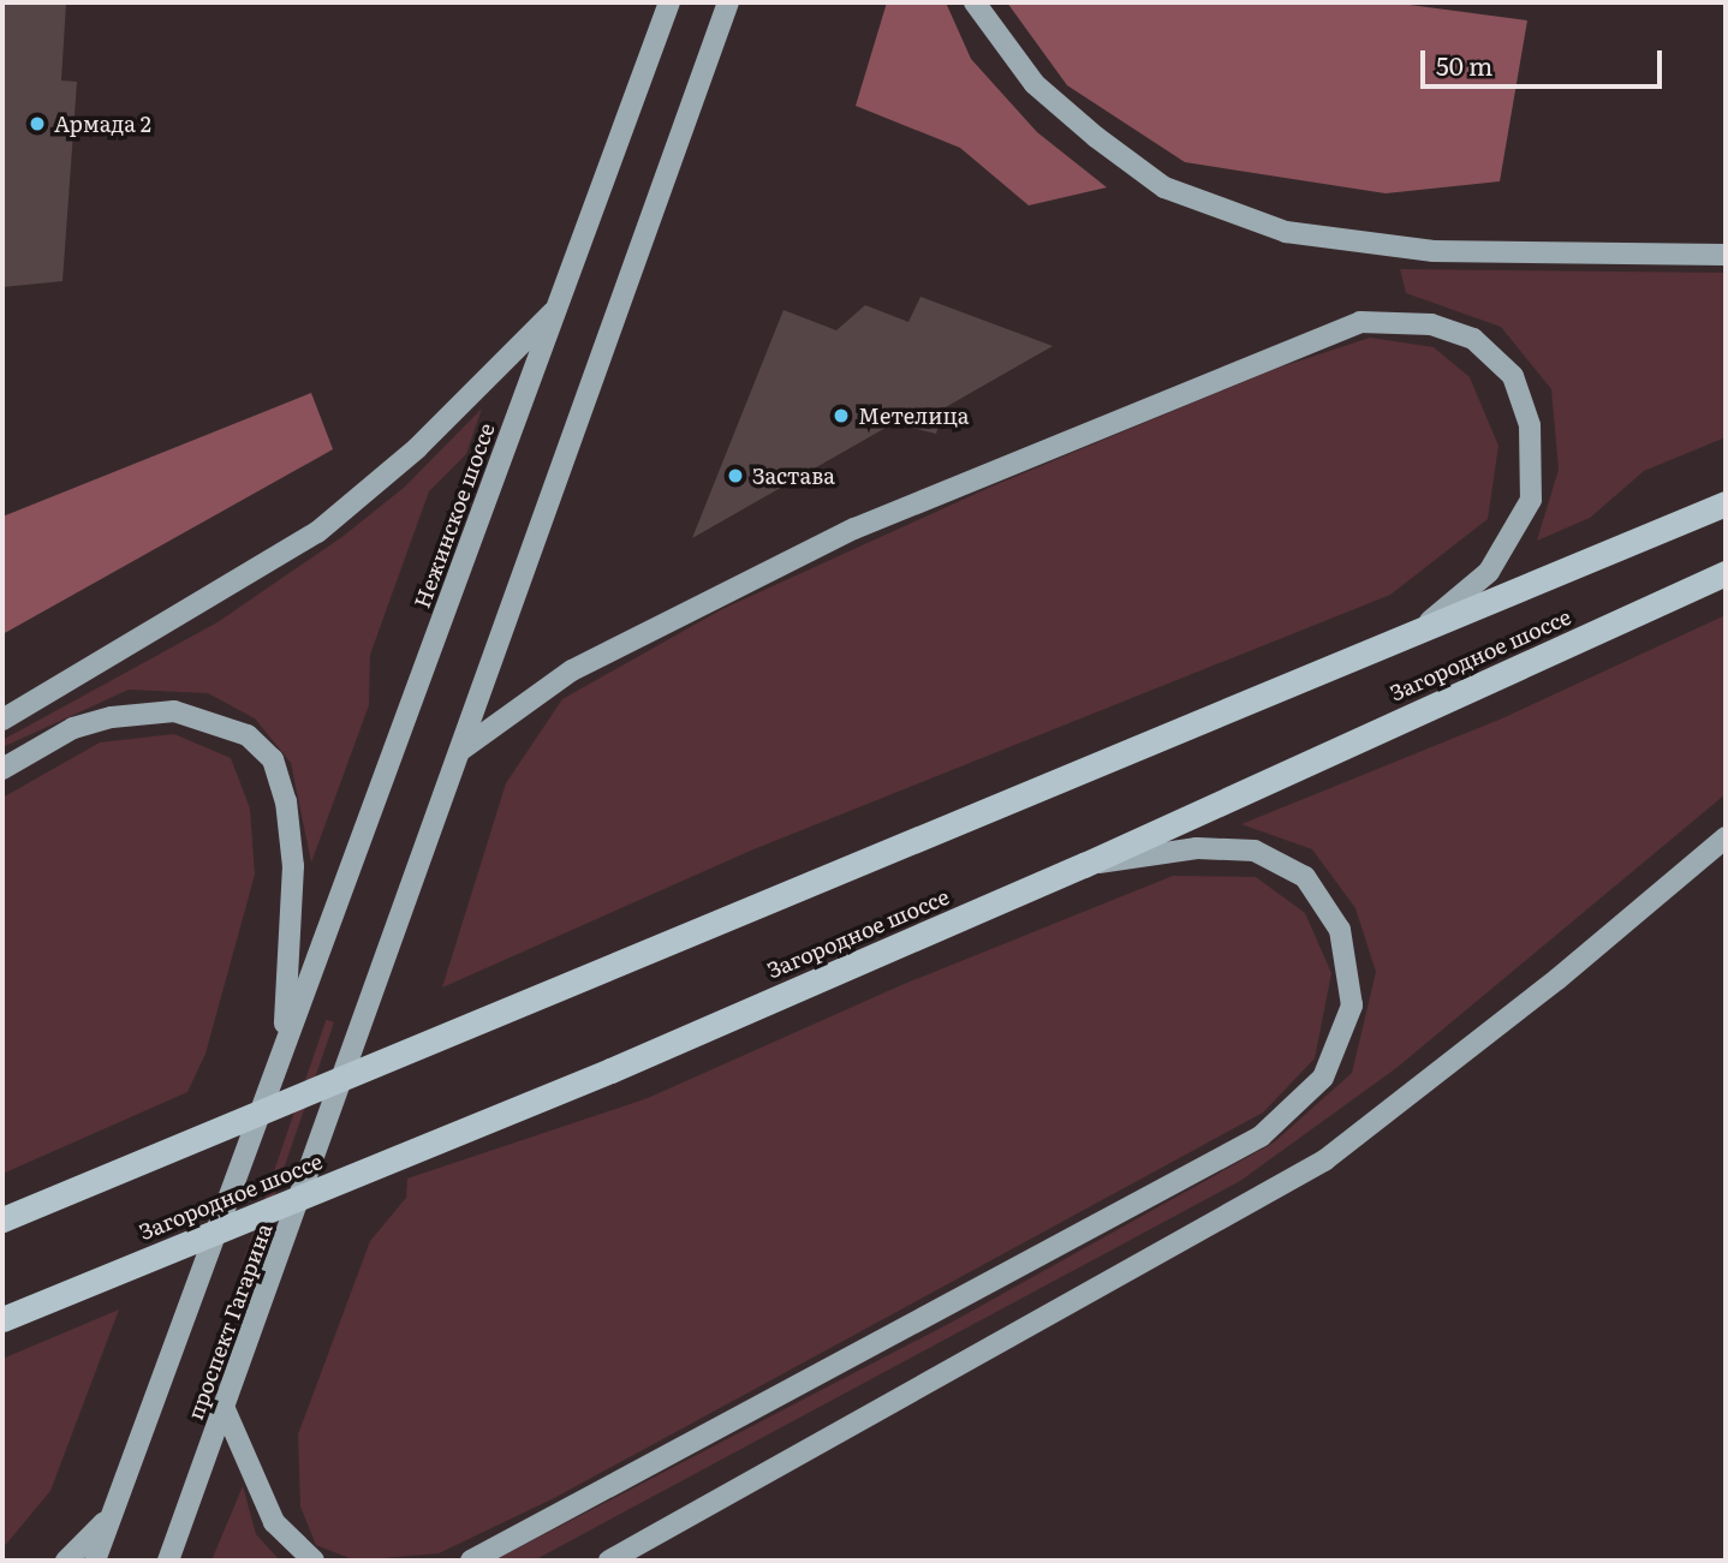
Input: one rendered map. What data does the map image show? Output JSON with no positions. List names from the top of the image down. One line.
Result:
{"streets":{"highway":["Загородное шоссе"],"main road":["Нежинское шоссе","проспект Гагарина"]},"places":["Армада 2","Метелица","Застава"],"scale_bar":"50 m"}
